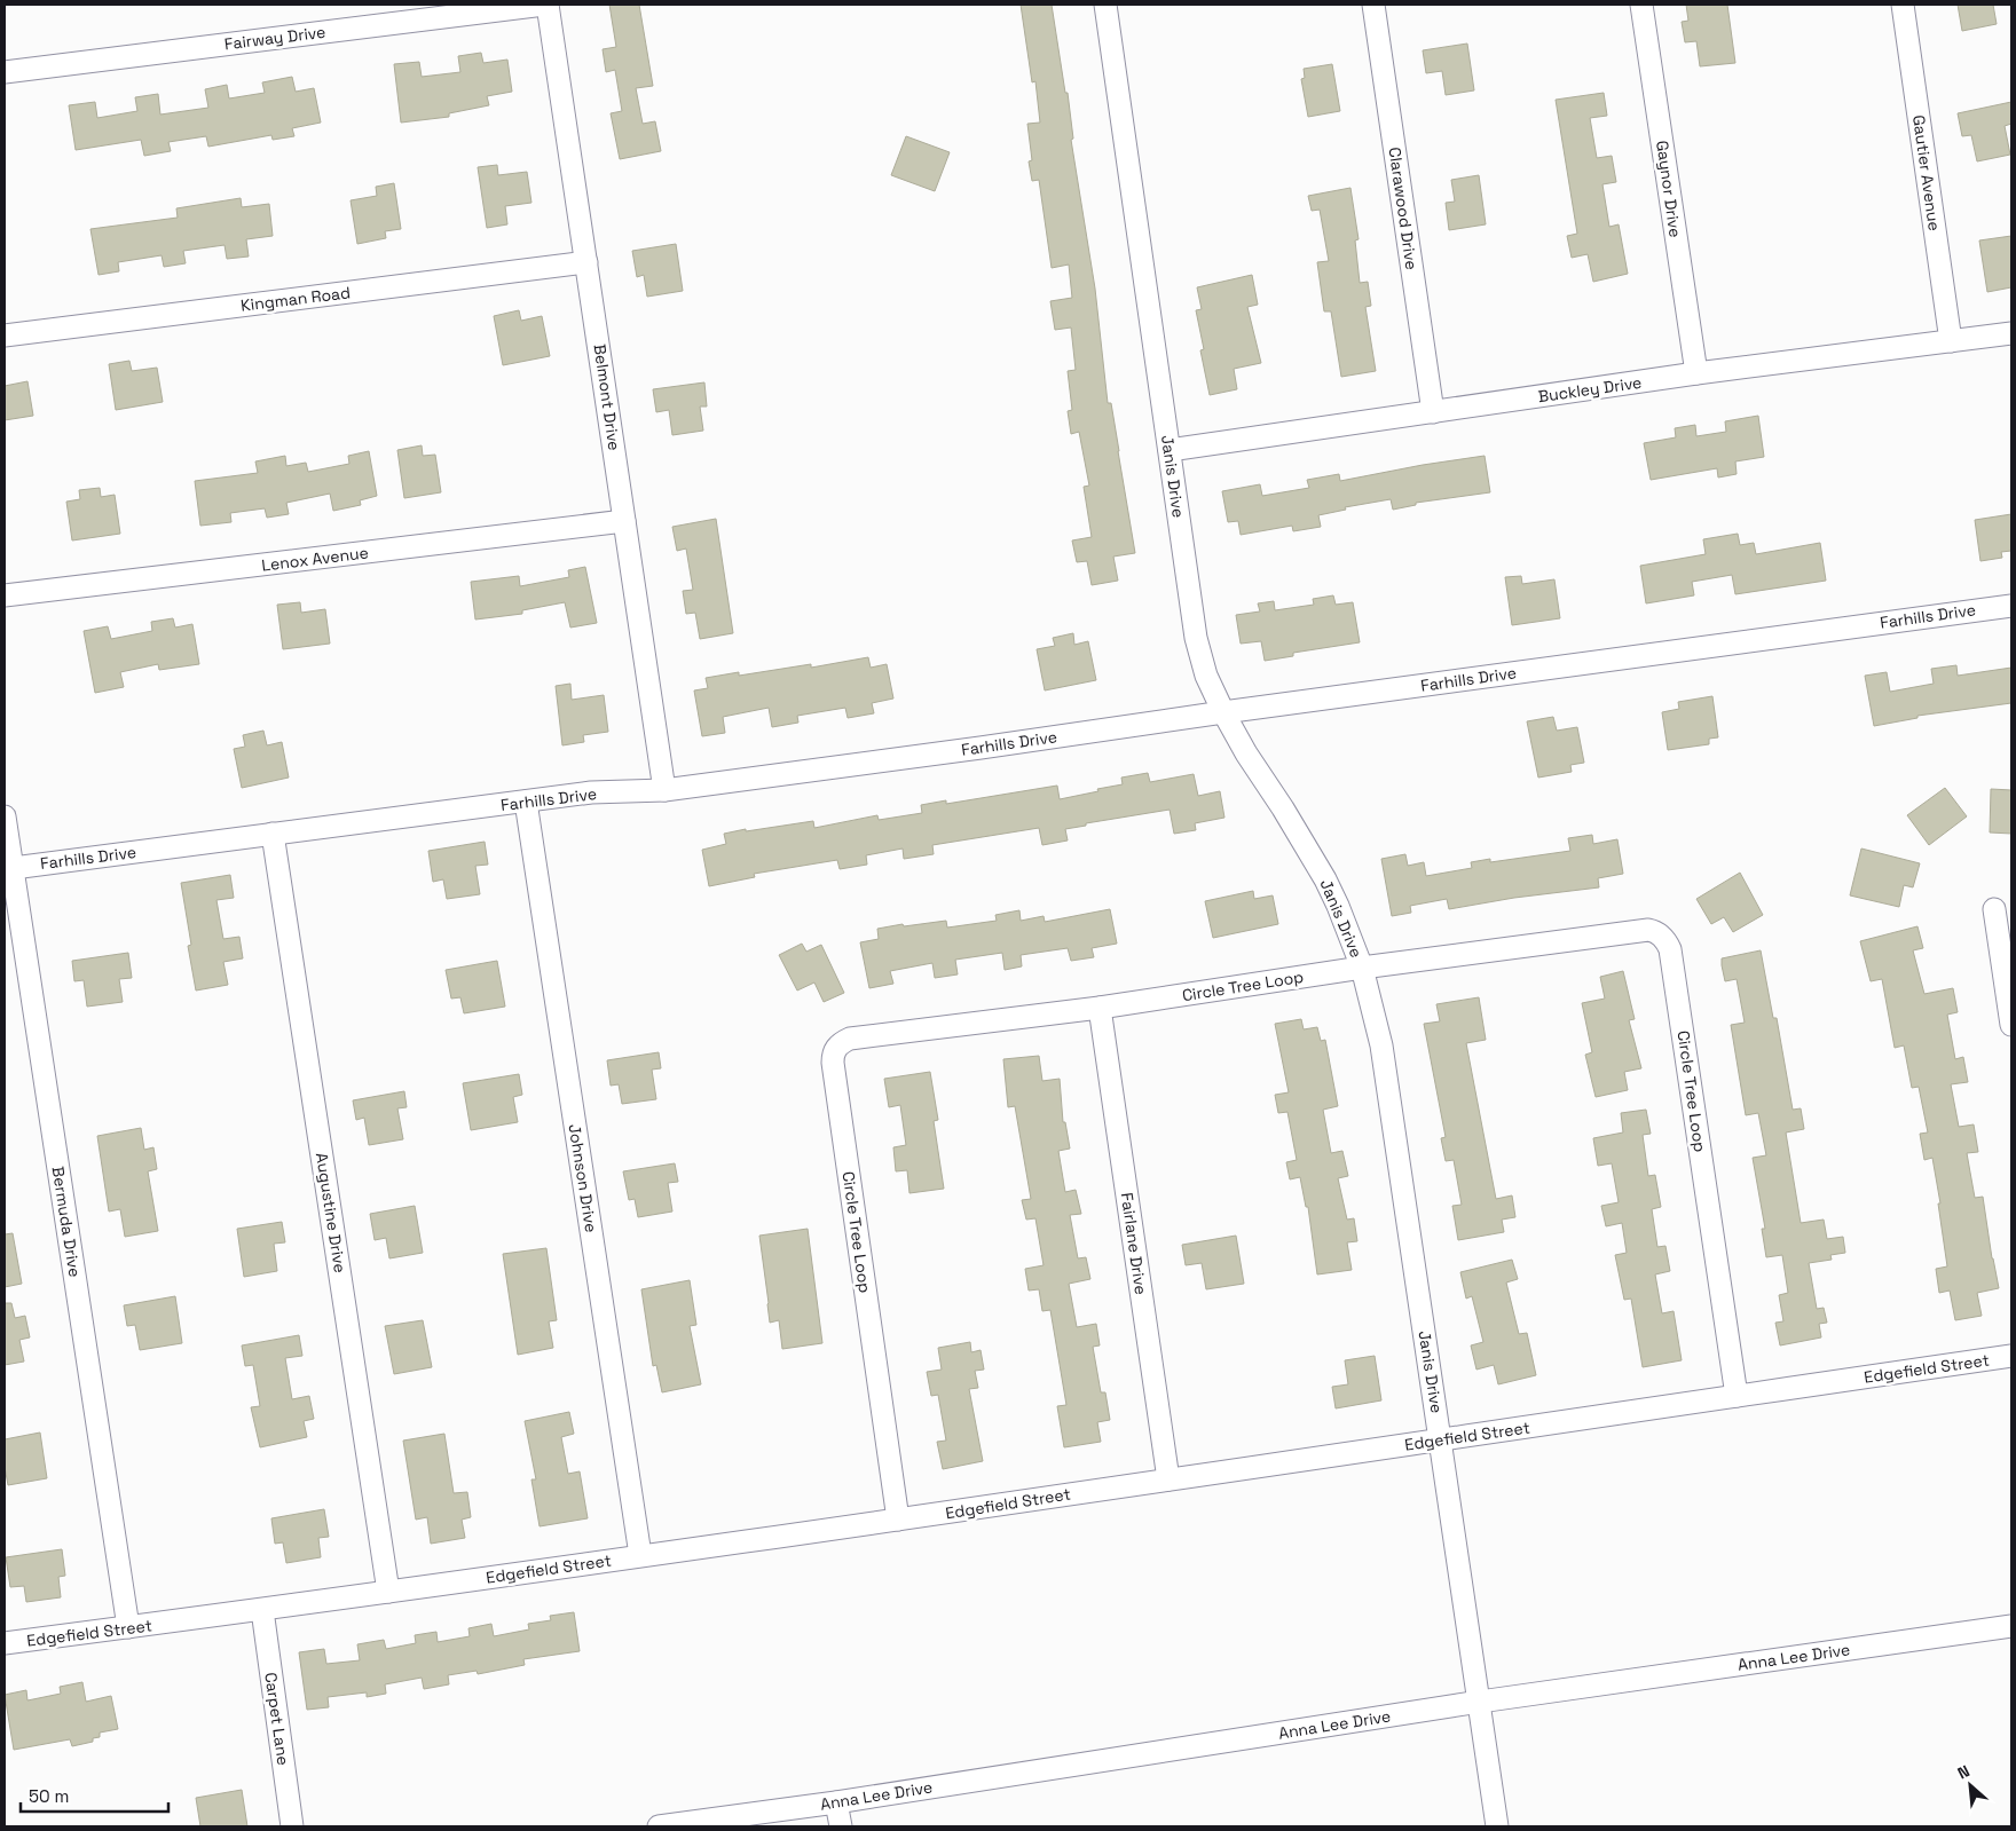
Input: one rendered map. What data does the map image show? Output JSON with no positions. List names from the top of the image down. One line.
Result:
{"streets":{"street":["Fairway Drive","Gautier Avenue","Gaynor Drive","Clarawood Drive","Kingman Road","Buckley Drive","Belmont Drive","Janis Drive","Lenox Avenue","Farhills Drive","Circle Tree Loop","Johnson Drive","Augustine Drive","Bermuda Drive","Fairlane Drive","Edgefield Street","Anna Lee Drive","Carpet Lane"]},"crossings":[["Fairway Drive","Belmont Drive"],["Gautier Avenue","Buckley Drive"],["Gaynor Drive","Buckley Drive"],["Clarawood Drive","Buckley Drive"],["Kingman Road","Belmont Drive"],["Buckley Drive","Janis Drive"],["Belmont Drive","Lenox Avenue"],["Belmont Drive","Farhills Drive"],["Janis Drive","Farhills Drive"],["Janis Drive","Circle Tree Loop"],["Janis Drive","Edgefield Street"],["Janis Drive","Anna Lee Drive"],["Farhills Drive","Johnson Drive"],["Farhills Drive","Augustine Drive"],["Farhills Drive","Bermuda Drive"],["Circle Tree Loop","Fairlane Drive"],["Circle Tree Loop","Edgefield Street"],["Johnson Drive","Edgefield Street"],["Augustine Drive","Edgefield Street"],["Bermuda Drive","Edgefield Street"],["Fairlane Drive","Edgefield Street"],["Edgefield Street","Carpet Lane"]],"scale_bar":"50 m","north":"top left"}
